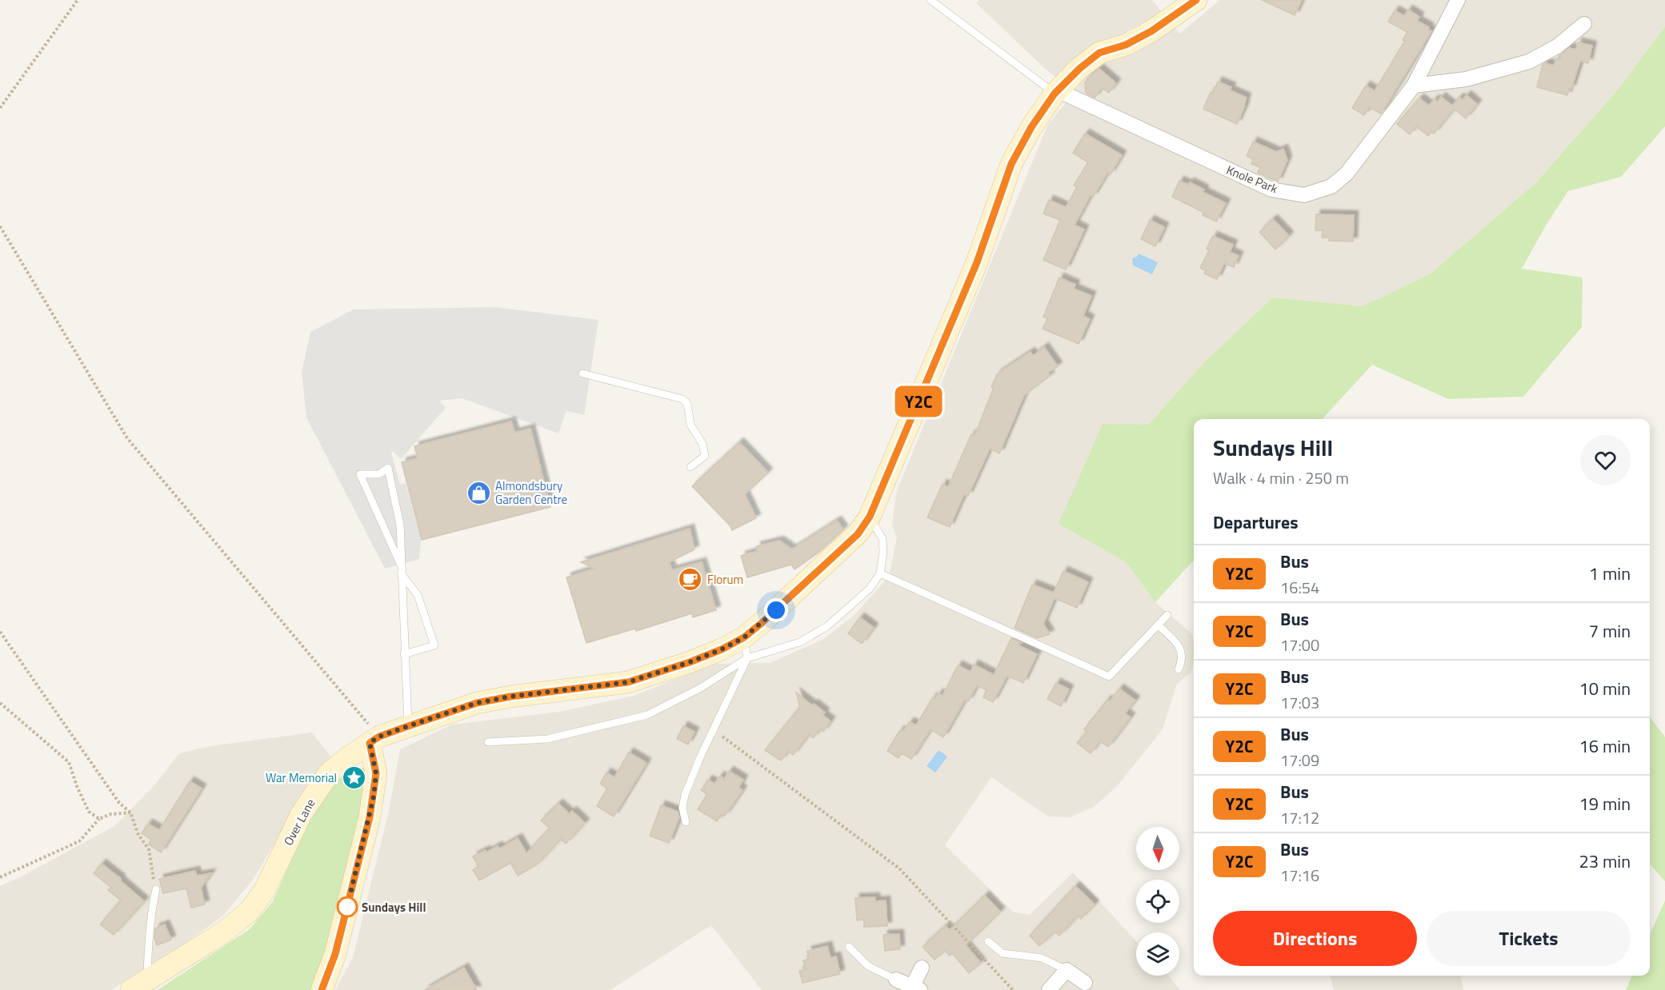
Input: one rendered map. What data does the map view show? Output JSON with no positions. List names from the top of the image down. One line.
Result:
{"streets":{"street":["Knole Park","Over Lane"]},"crossings":[["Knole Park","Over Lane"]],"places":{"shop":["Almondsbury Garden Centre"],"cafe":["Florum"],"place":["War Memorial"],"other":["Sundays Hill"]},"lines":["bus line Y2C"],"north":"bottom","page":{"on_map":"Y2C","heading":[["Sundays Hill","Walk · 4 min · 250 m"],"Departures"],"list":[{"mark":"Y2C","name":"Bus","note":"16:54","value":"1 min"},{"mark":"Y2C","name":"Bus","note":"17:00","value":"7 min"},{"mark":"Y2C","name":"Bus","note":"17:03","value":"10 min"},{"mark":"Y2C","name":"Bus","note":"17:09","value":"16 min"},{"mark":"Y2C","name":"Bus","note":"17:12","value":"19 min"},{"mark":"Y2C","name":"Bus","note":"17:16","value":"23 min"}],"buttons":["Directions","Tickets"]}}
